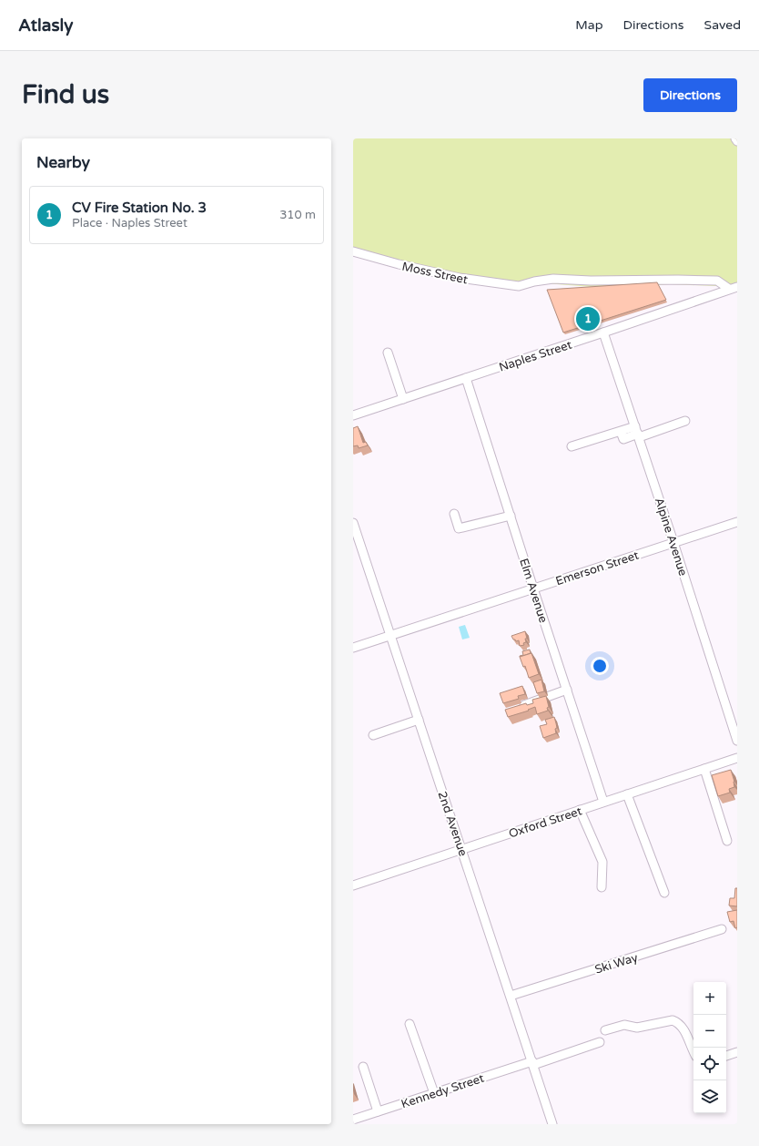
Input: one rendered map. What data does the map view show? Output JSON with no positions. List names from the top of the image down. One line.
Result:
{"streets":{"street":["Moss Street","Naples Street","Alpine Avenue","Emerson Street","Elm Avenue","Oxford Street","2nd Avenue","Ski Way","Kennedy Street"]},"crossings":[["Moss Street","Naples Street"],["Naples Street","Alpine Avenue"],["Naples Street","Elm Avenue"],["Alpine Avenue","Emerson Street"],["Emerson Street","Elm Avenue"],["Emerson Street","2nd Avenue"],["Elm Avenue","Oxford Street"],["Oxford Street","2nd Avenue"],["2nd Avenue","Ski Way"],["2nd Avenue","Kennedy Street"]],"page":{"header":"Atlasly","nav":["Map","Directions","Saved"],"buttons":"Directions","title":"Find us","heading":"Nearby","list":[{"mark":"1","name":"CV Fire Station No. 3","note":"Place · Naples Street","value":"310 m"}],"pins":"1","map_buttons":["+","−"]}}
